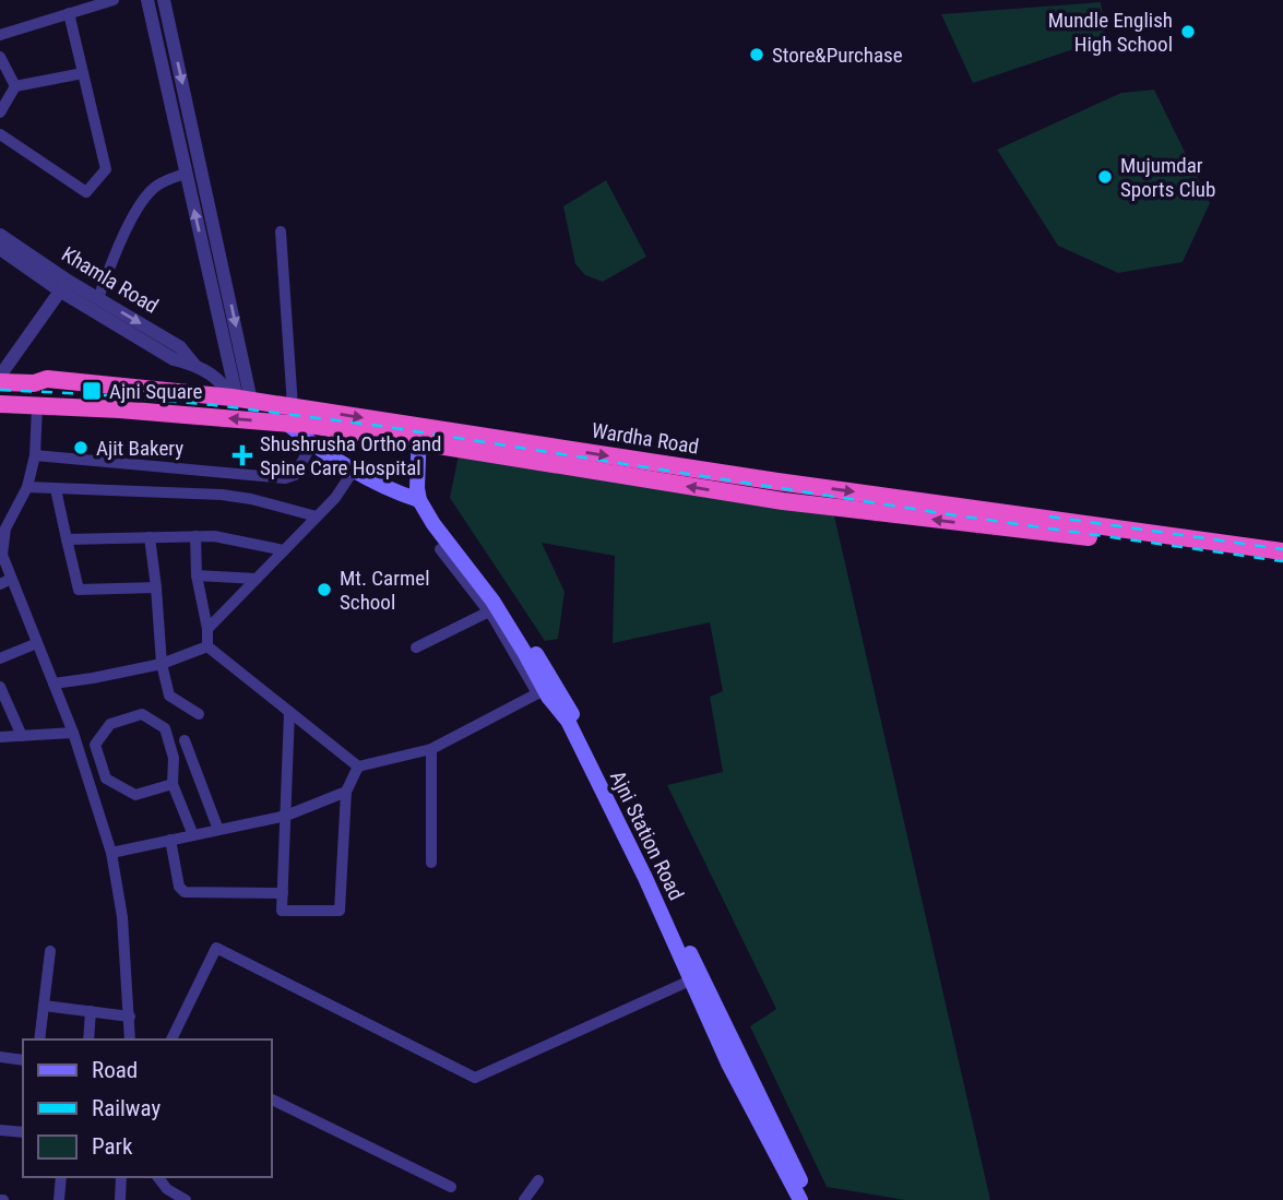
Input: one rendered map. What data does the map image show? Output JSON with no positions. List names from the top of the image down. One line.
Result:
{"streets":{"highway":["Wardha Road"],"main road":["Ajni Station Road"],"street":["Khamla Road"]},"crossings":[["Khamla Road","Wardha Road"]],"places":{"other":["Mundle English High School","Store&Purchase","Mujumdar Sports Club","Ajit Bakery","Mt. Carmel School"],"transit":["Ajni Square"],"health":["Shushrusha Ortho and Spine Care Hospital"]},"legend":["Road","Railway","Park"]}
